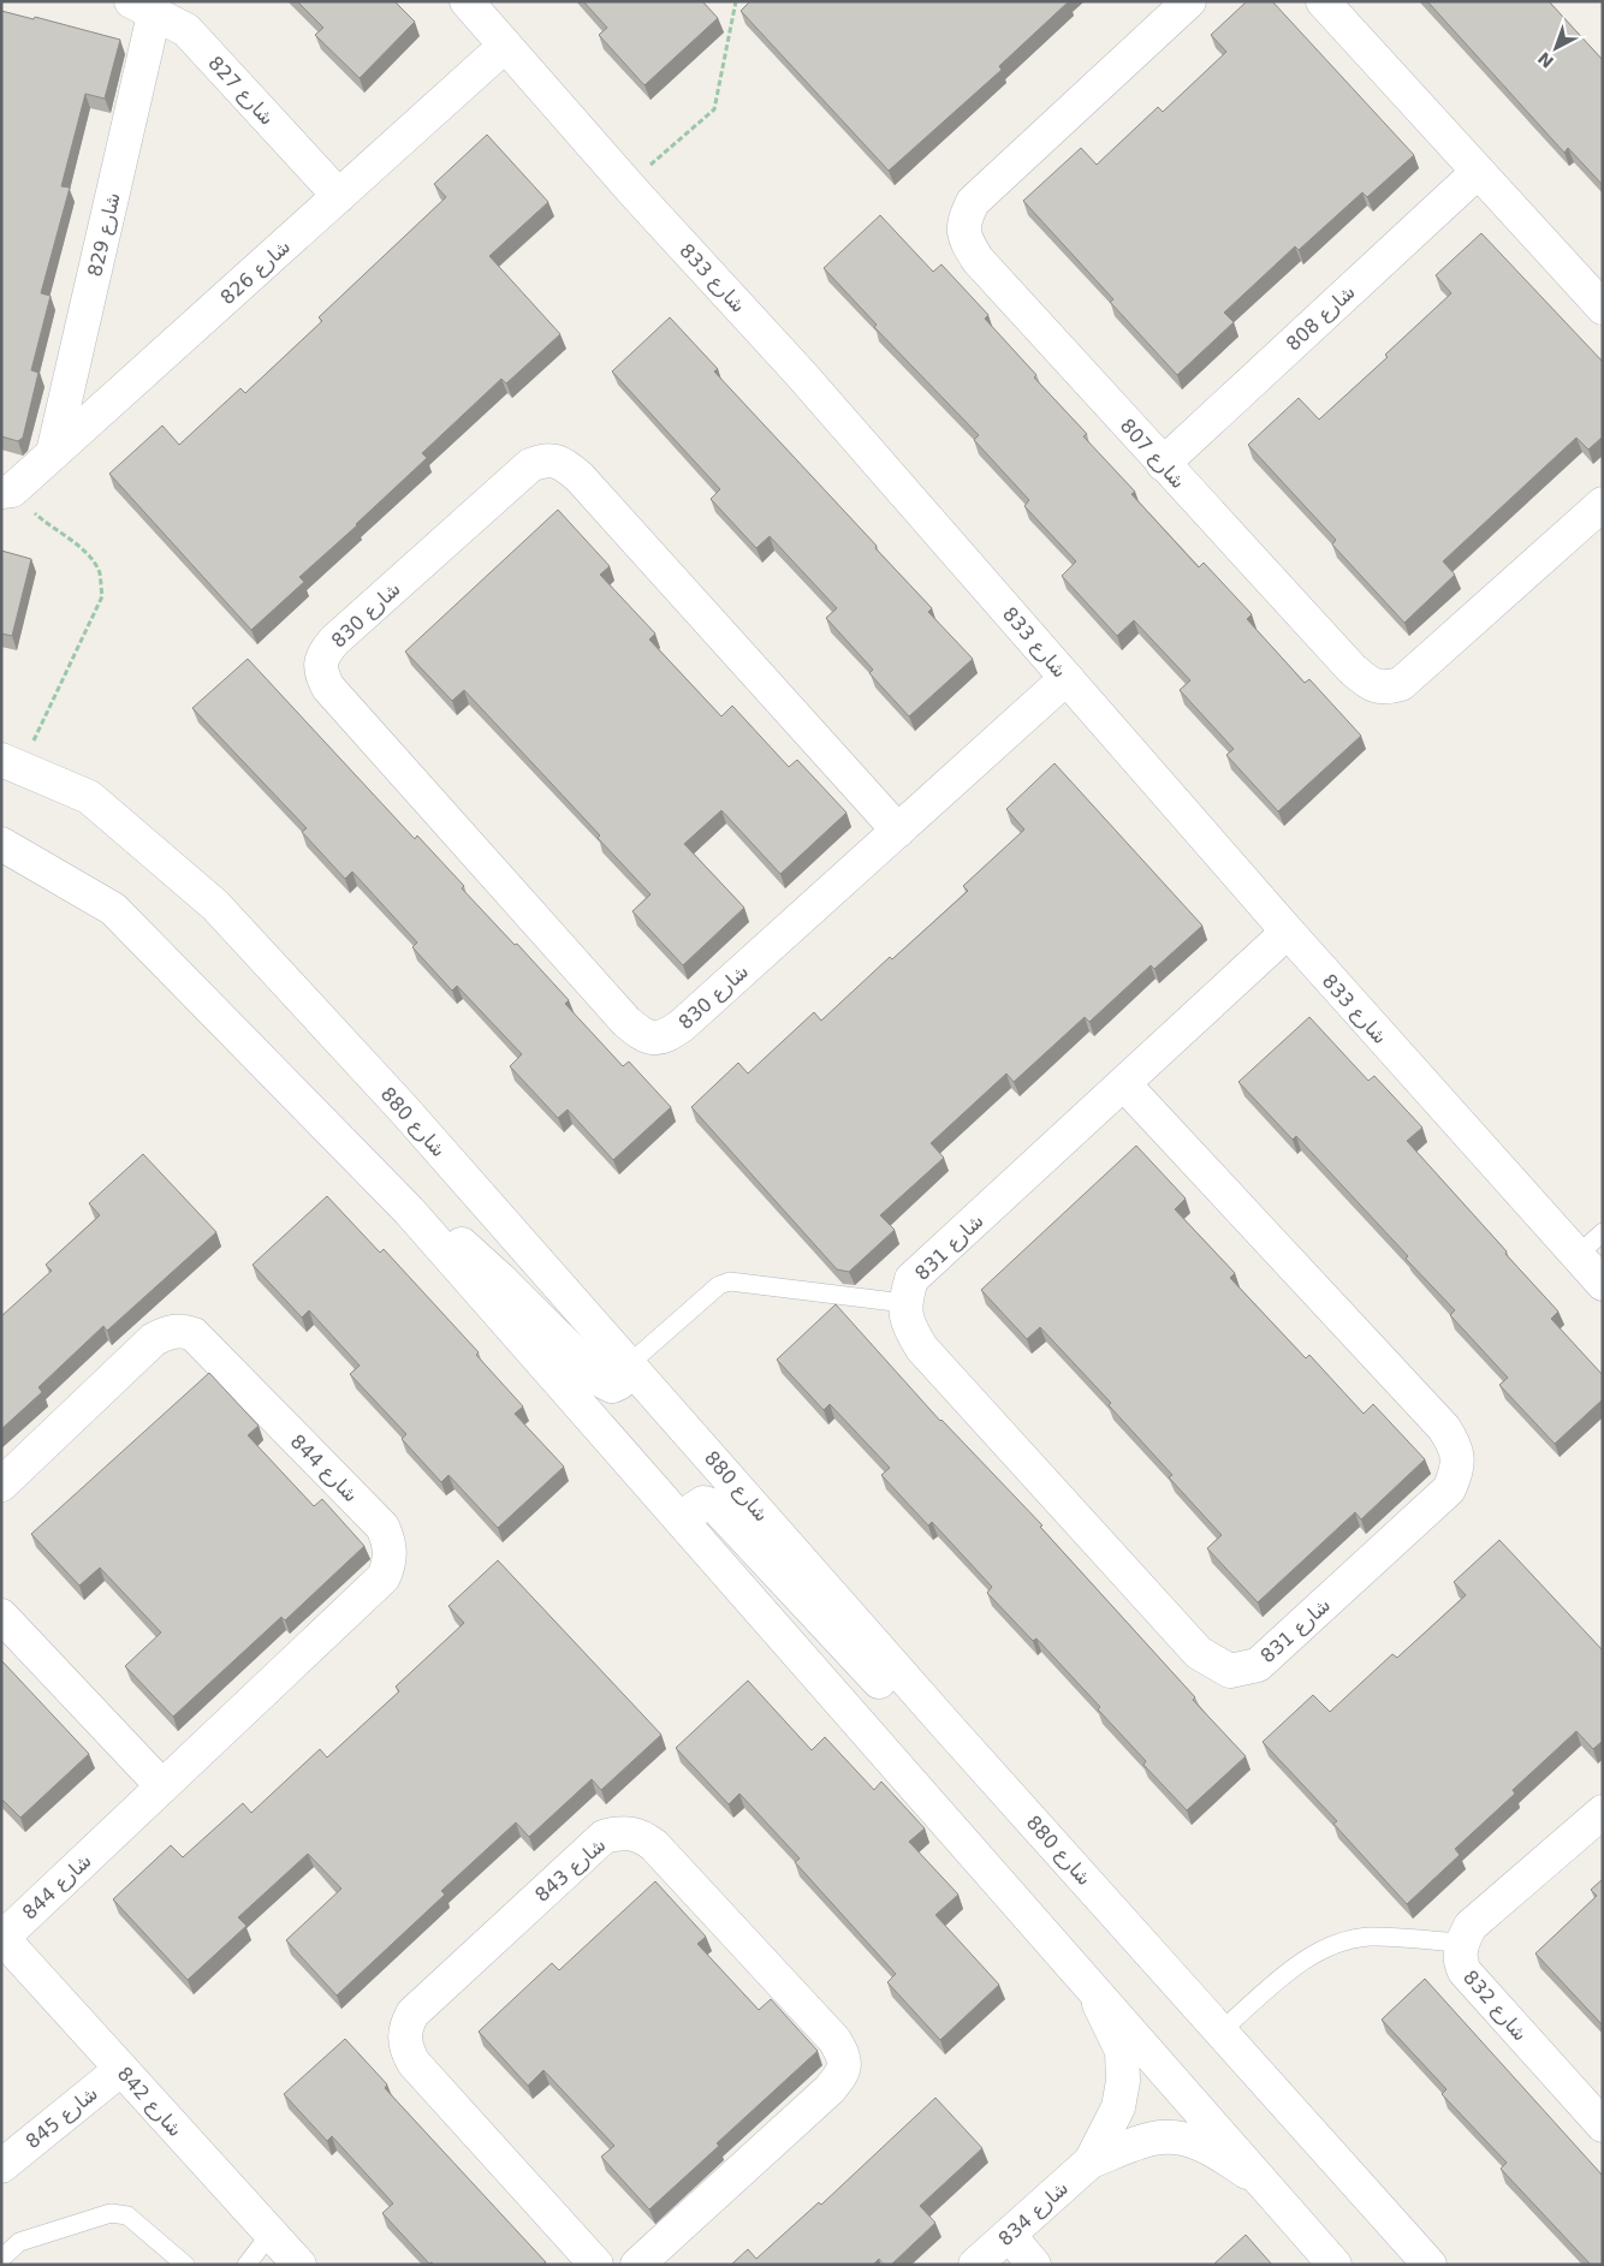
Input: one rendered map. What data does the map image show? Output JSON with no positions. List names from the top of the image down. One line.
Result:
{"streets":{"street":["شارع 827","شارع 829","شارع 826","شارع 833","شارع 808","شارع 807","شارع 830","شارع 880","شارع 831","شارع 844","شارع 843","شارع 832","شارع 842","شارع 845","شارع 834"]},"crossings":[["شارع 827","شارع 829"],["شارع 827","شارع 826"],["شارع 829","شارع 826"],["شارع 826","شارع 833"],["شارع 833","شارع 830"],["شارع 833","شارع 831"],["شارع 808","شارع 807"],["شارع 844","شارع 842"],["شارع 842","شارع 845"]],"north":"bottom left"}
